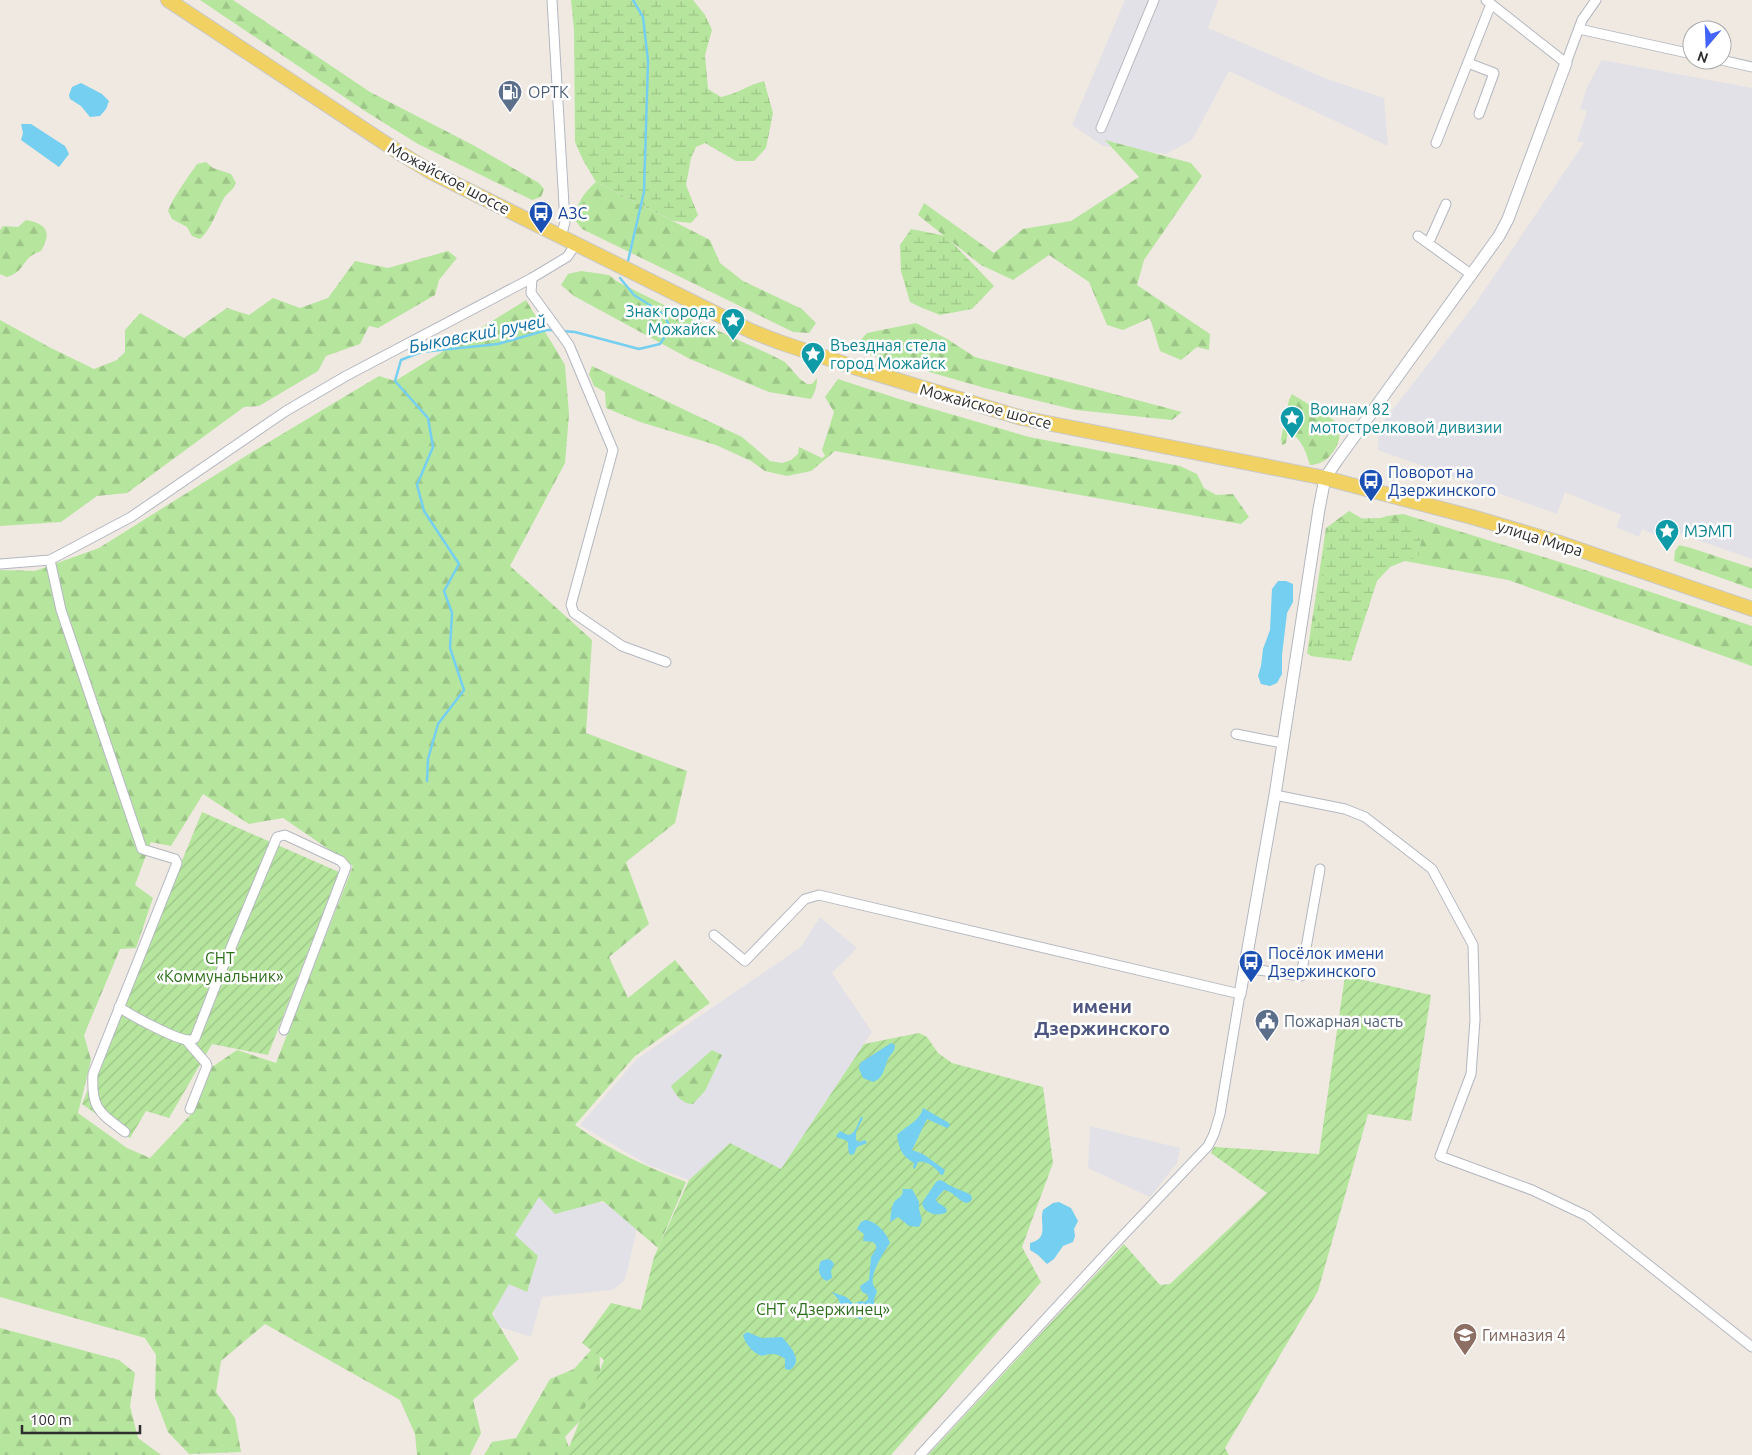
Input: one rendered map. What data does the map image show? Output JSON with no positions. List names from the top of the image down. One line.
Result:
{"streets":{"main road":["Можайское шоссе","улица Мира"]},"crossings":[["Можайское шоссе","улица Мира"]],"districts":["имени Дзержинского"],"water":["Быковский ручей"],"parks":["СНТ «Коммунальник»","СНТ «Дзержинец»"],"places":{"fuel station":["ОРТК"],"bus stop":["АЗС","Поворот на Дзержинского","Посёлок имени Дзержинского"],"place":["Знак города Можайск","Въездная стела город Можайск","Воинам 82 мотострелковой дивизии","МЭМП"],"public building":["Пожарная часть"],"school or university":["Гимназия 4"]},"scale_bar":"100 m","north":"bottom"}
